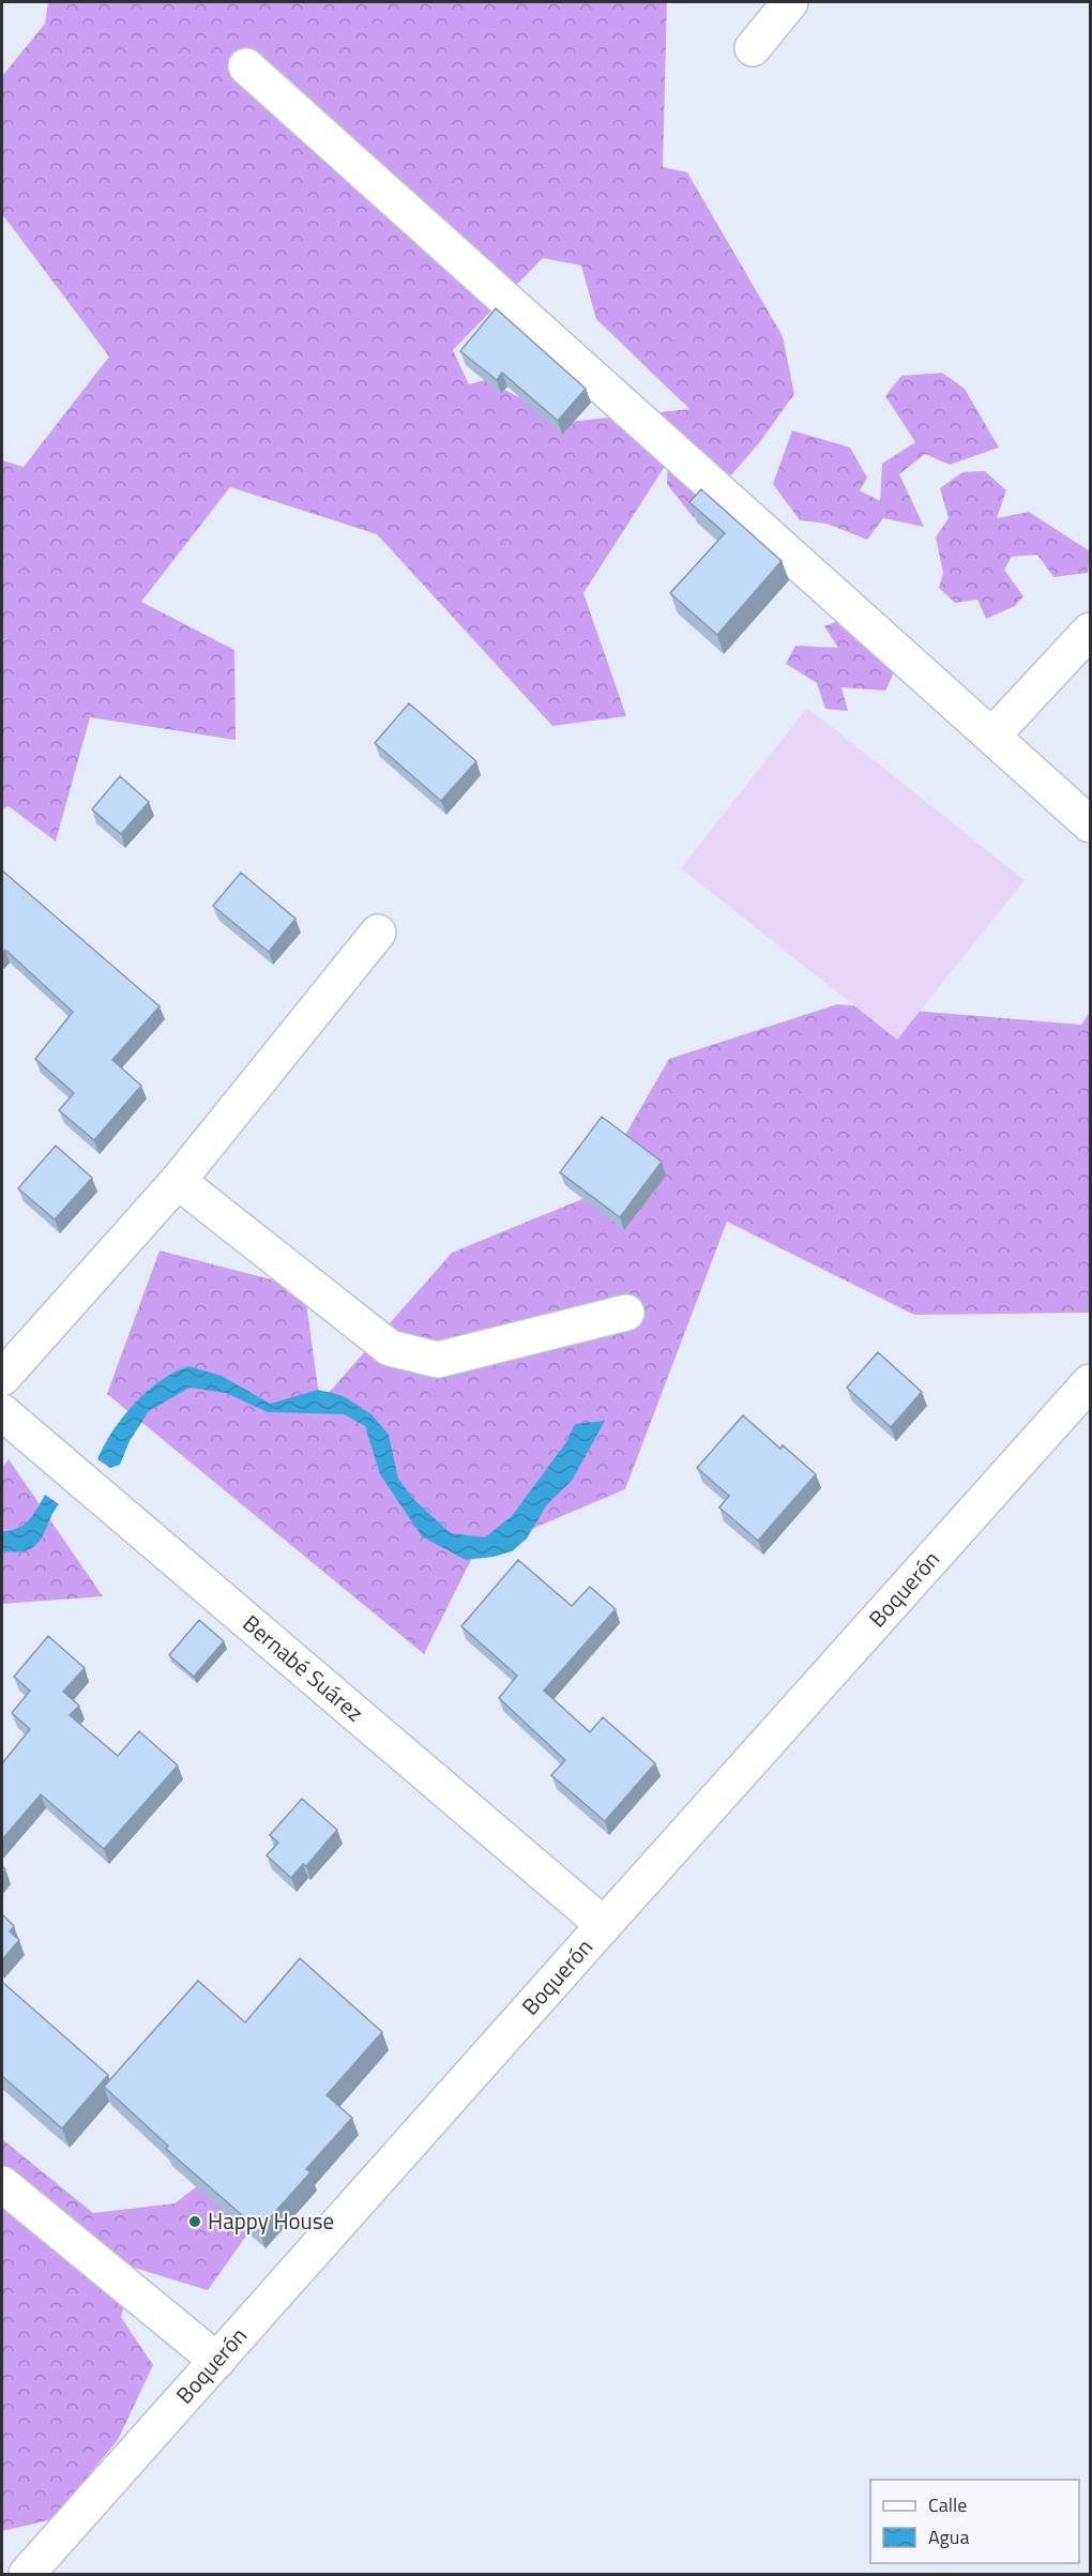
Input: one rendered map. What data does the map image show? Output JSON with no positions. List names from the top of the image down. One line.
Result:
{"streets":{"street":["Boquerón","Bernabé Suárez"]},"crossings":[["Boquerón","Bernabé Suárez"]],"places":["Happy House"],"legend":["Calle","Agua"]}
